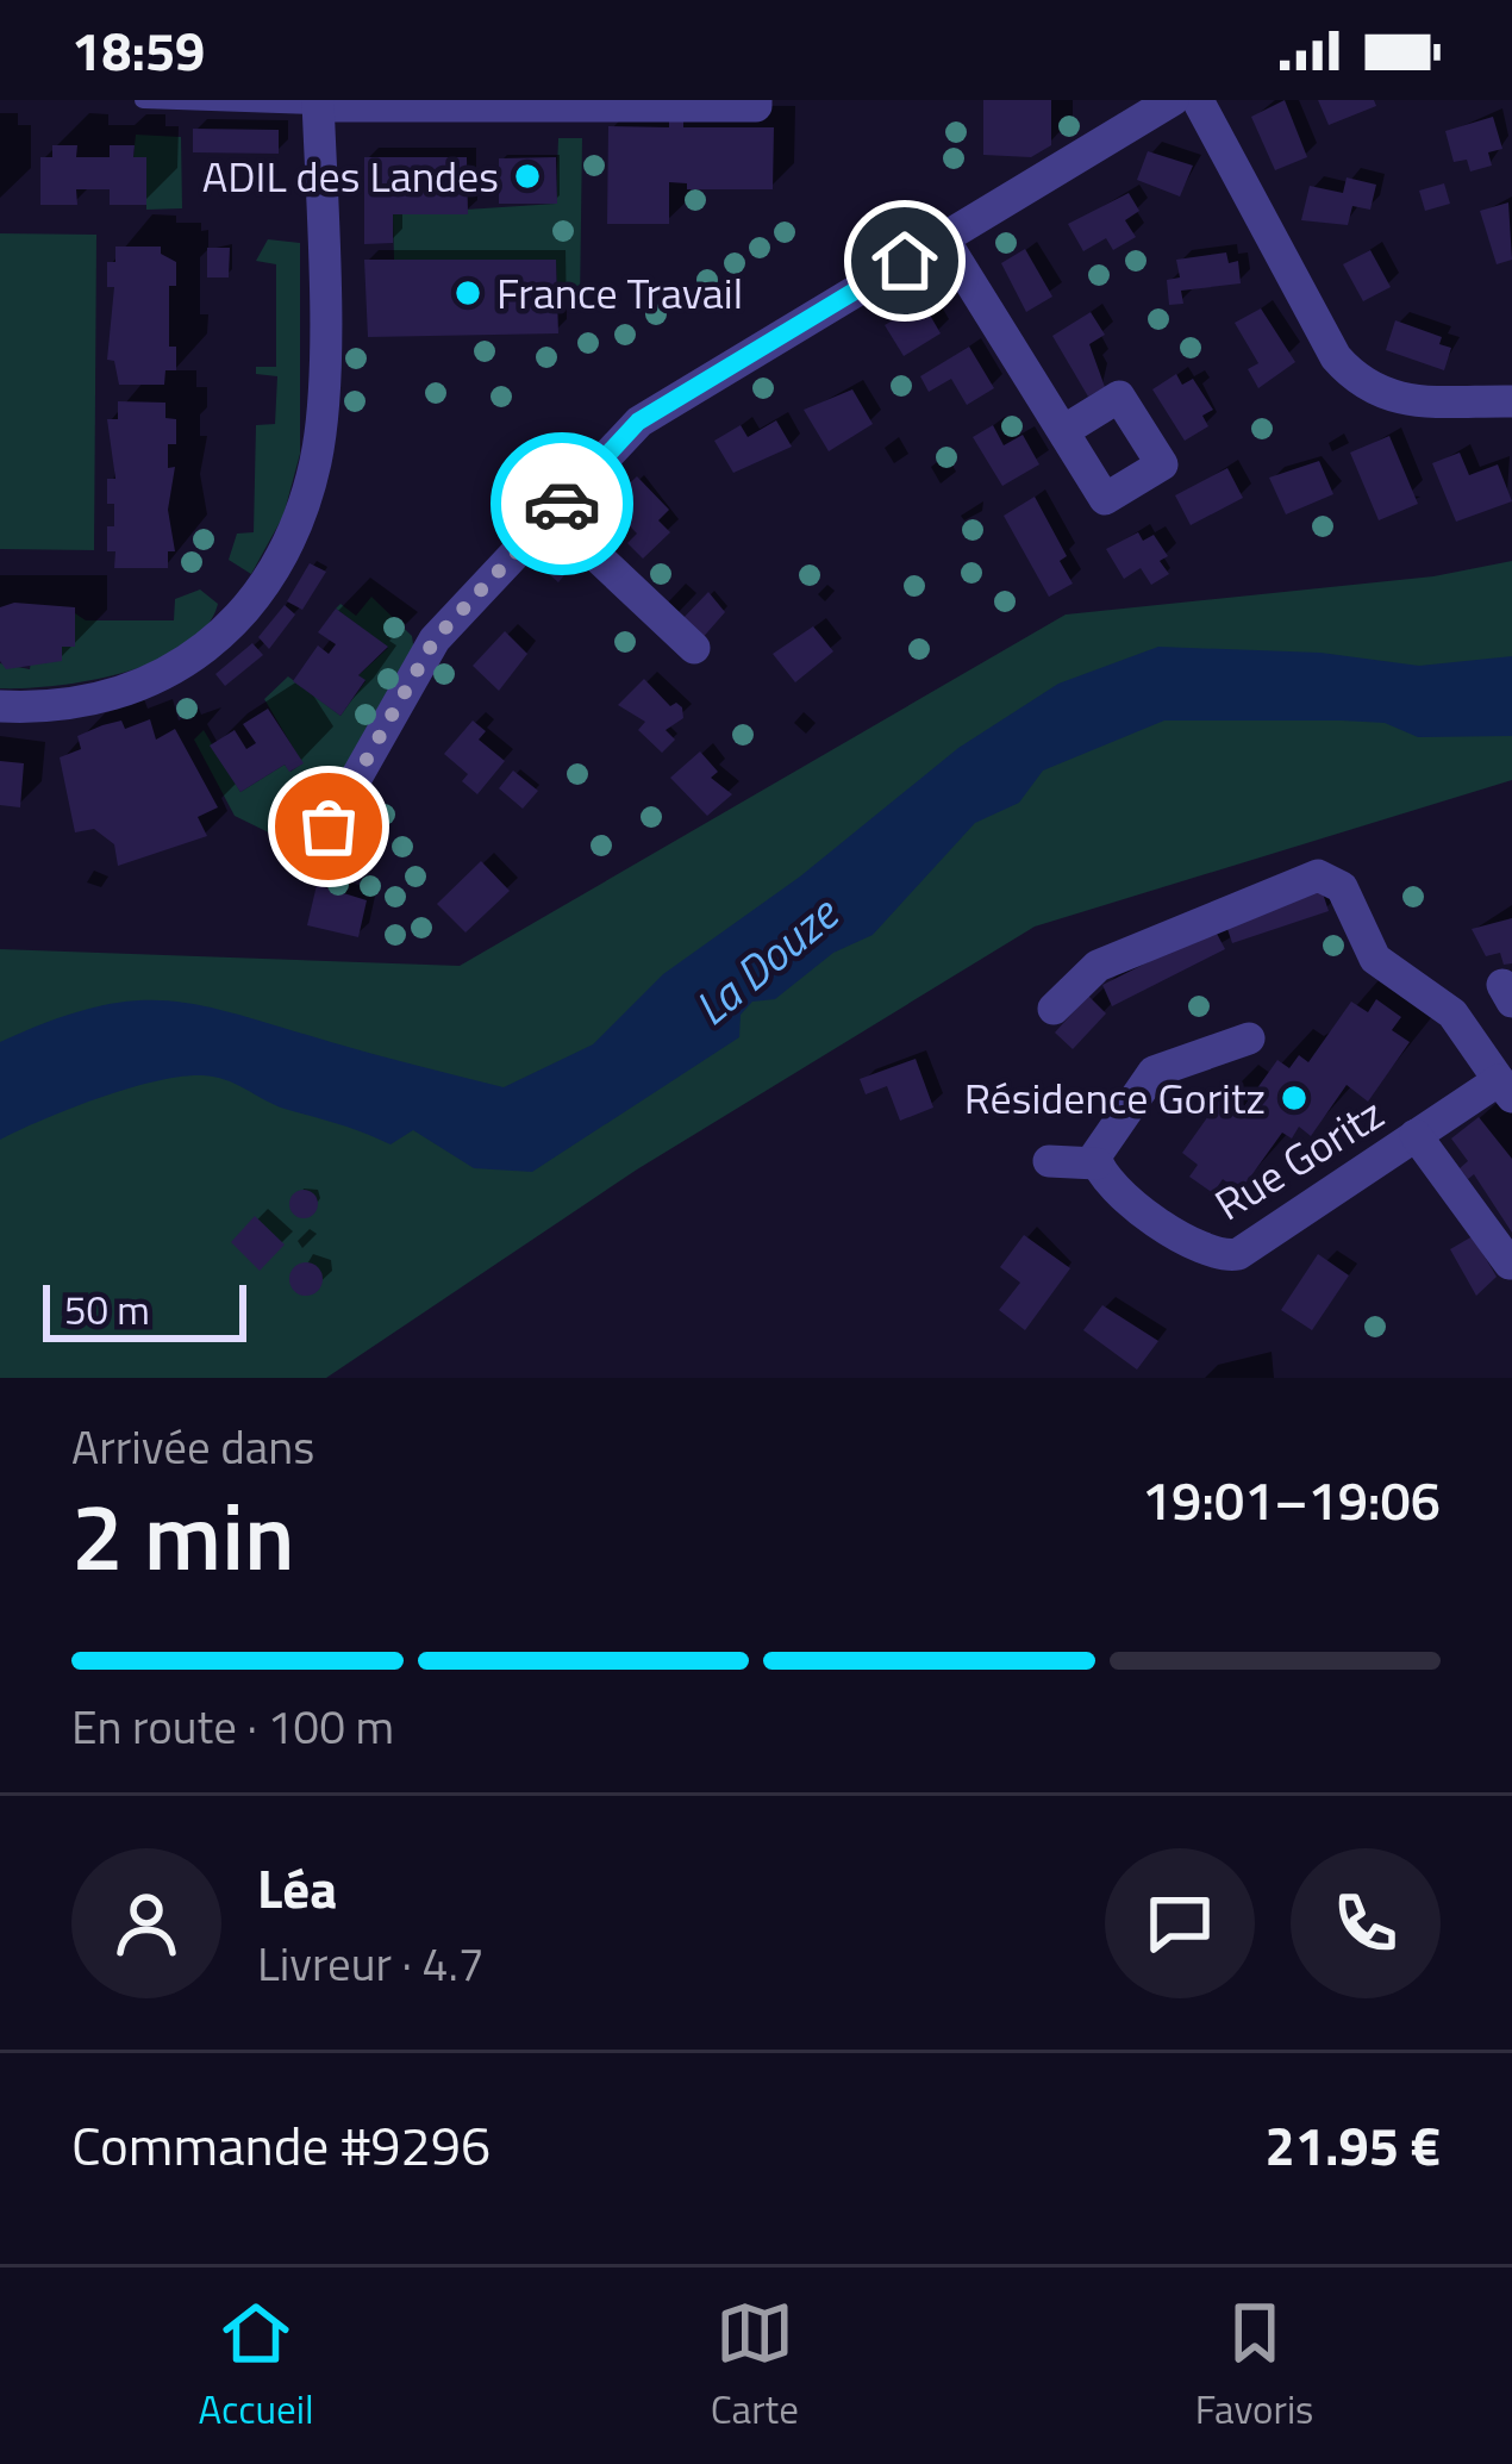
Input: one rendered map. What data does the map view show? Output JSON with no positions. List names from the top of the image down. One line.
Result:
{"streets":{"street":["Rue Goritz"]},"water":["La Douze"],"places":["ADIL des Landes","France Travail","Résidence Goritz"],"scale_bar":"50 m","page":{"status":"18:59","scale":"50 m","heading":["2 min","Arrivée dans","19:01–19:06"],"panel":["Léa","Livreur · 4.7","Commande #9296","21.95 €"],"bar":"En route · 100 m","tabs":["Accueil","Carte","Favoris"]}}
